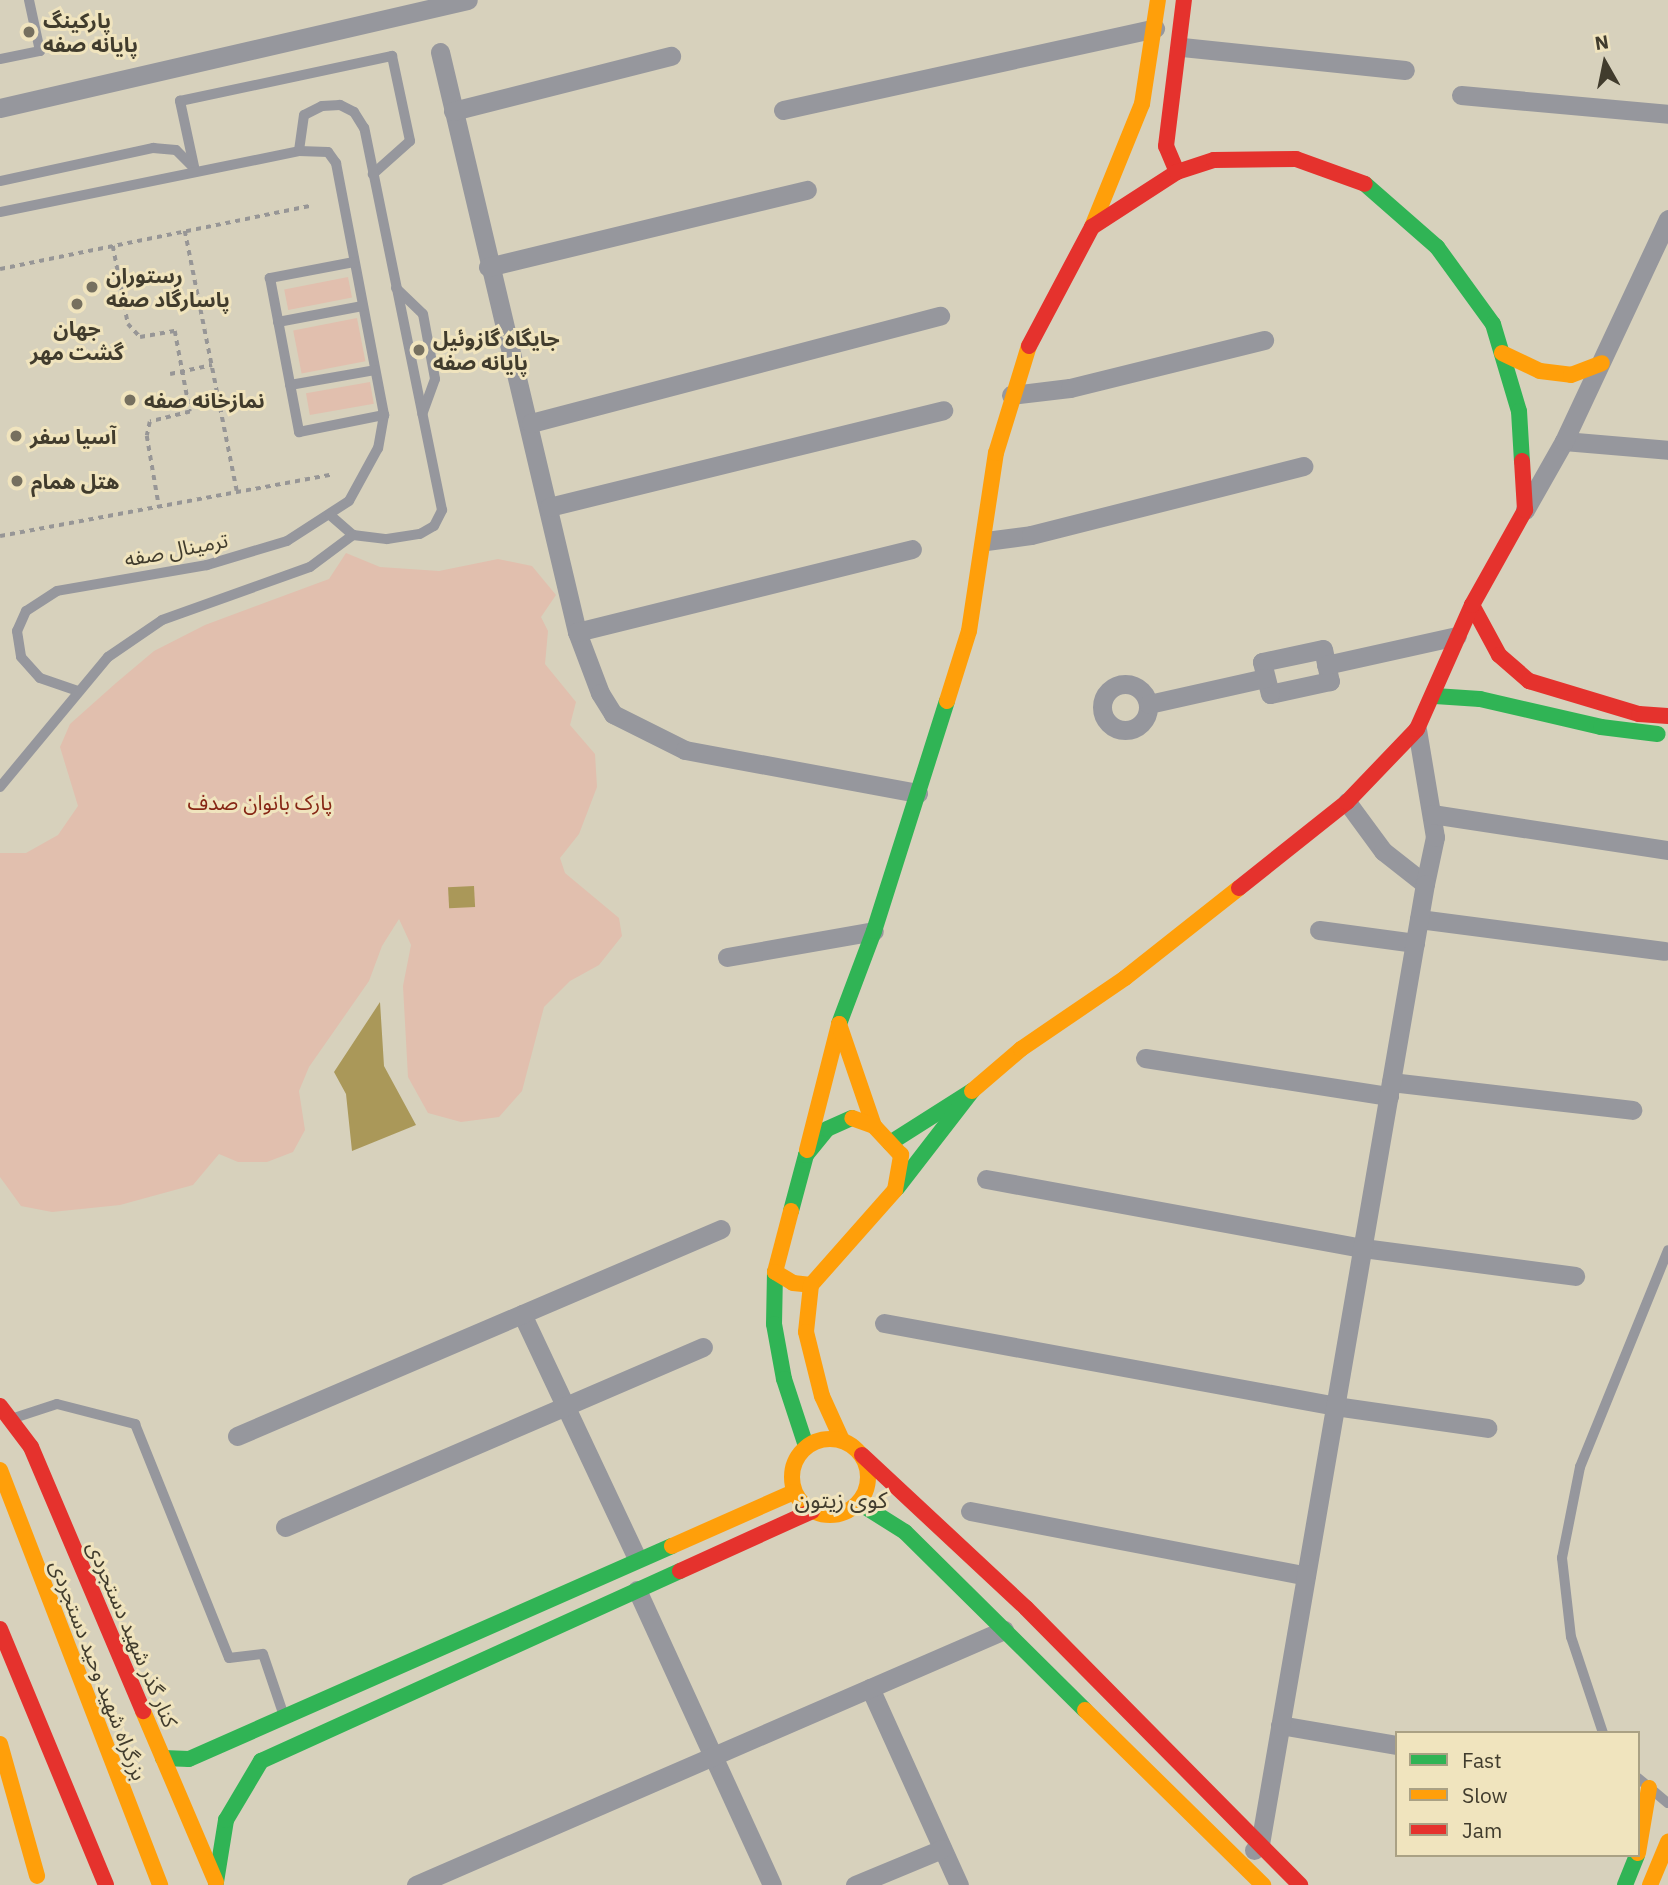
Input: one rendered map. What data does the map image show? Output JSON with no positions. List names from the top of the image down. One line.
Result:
{"streets":{"main road":["کنار گذر شهید دستجردی","بزرگراه شهید وحید دستجردی"],"lane":["ترمینال صفه"]},"districts":["کوی زیتون"],"parks":["پارک بانوان صدف"],"places":["پارکینگ پایانه صفه","رستوران پاسارگاد صفه","جهان گشت مهر","جایگاه گازوئیل پایانه صفه","نمازخانه صفه","آسیا سفر","هتل همام"],"legend":["Fast","Slow","Jam"],"north":"top"}
